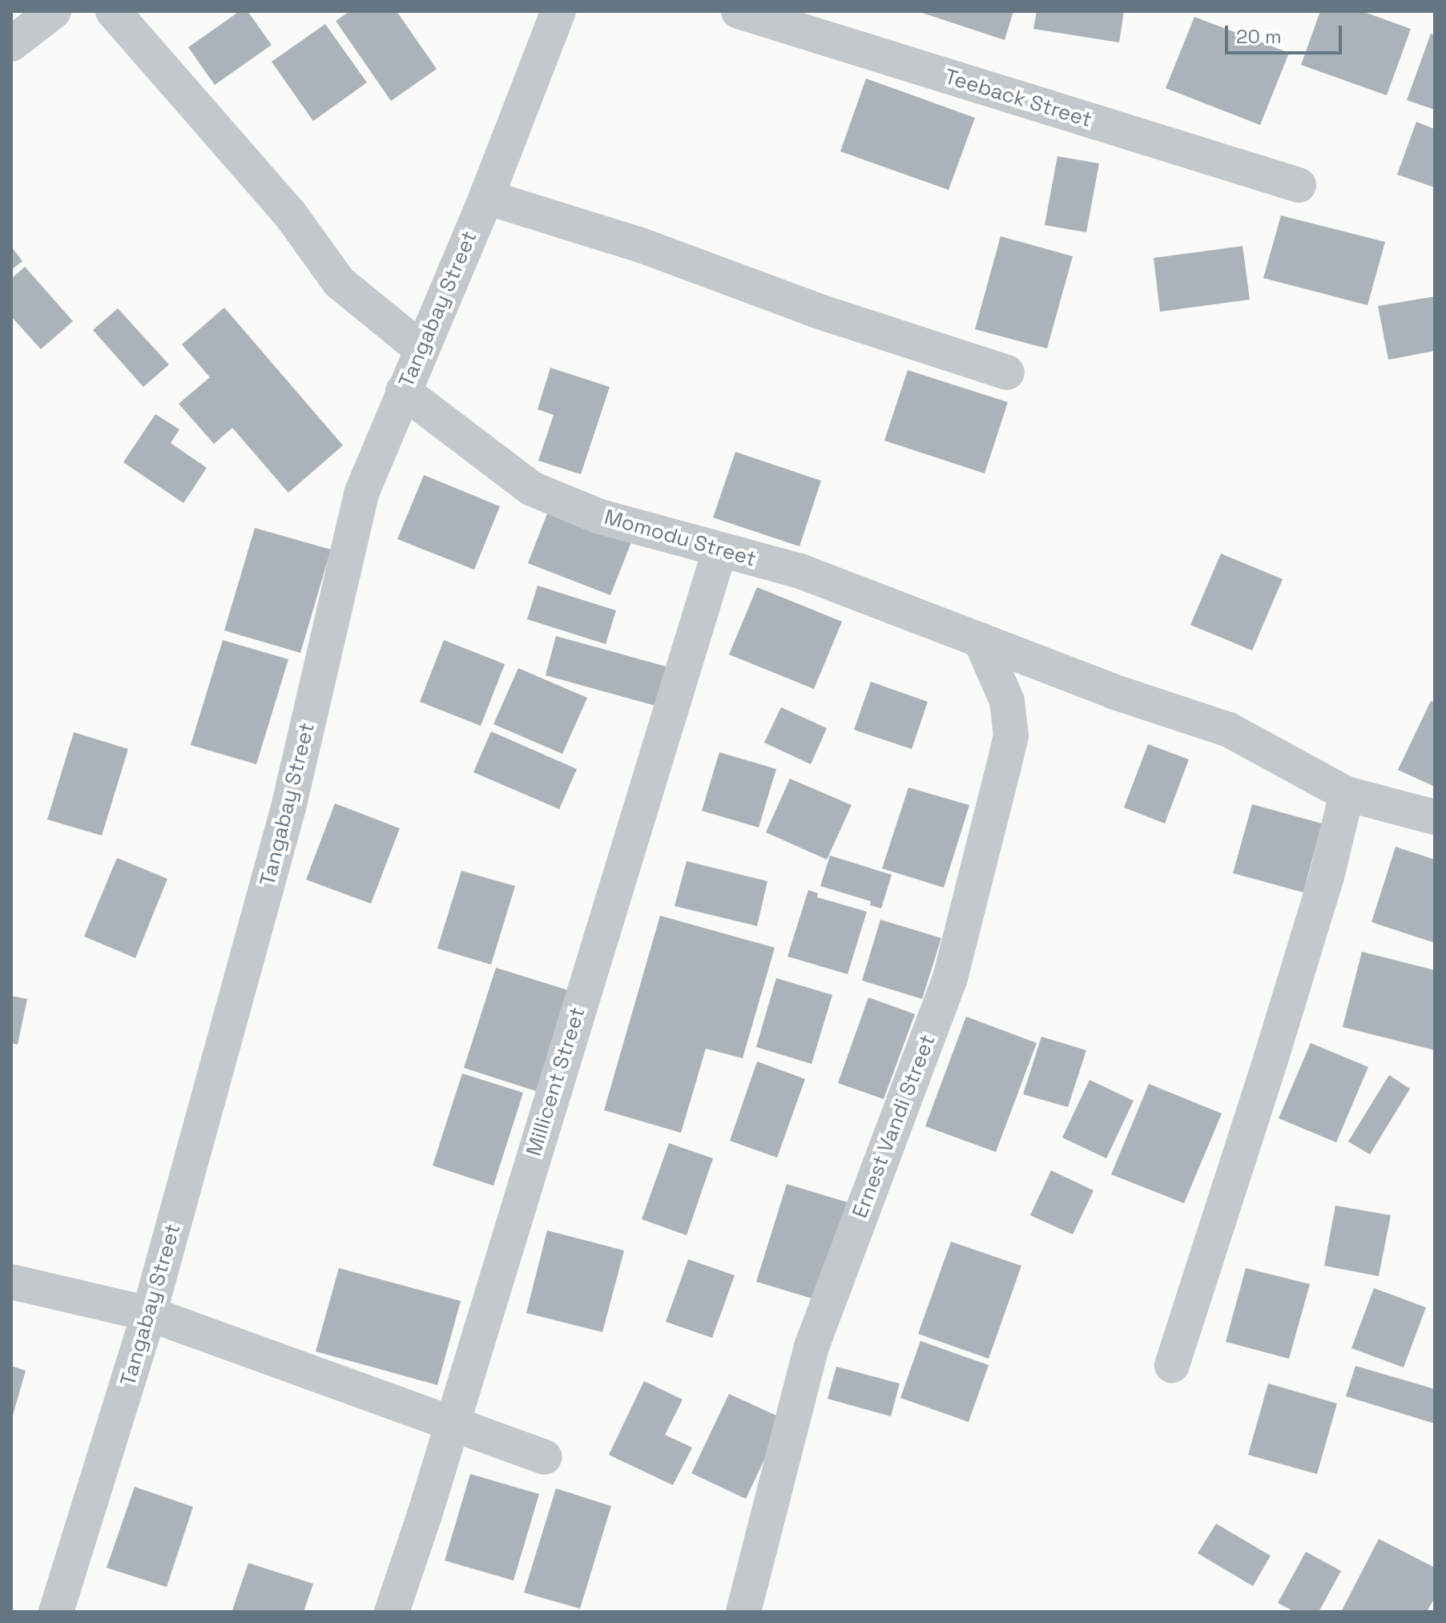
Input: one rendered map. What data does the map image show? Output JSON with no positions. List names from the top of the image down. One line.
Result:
{"streets":{"street":["Teeback Street","Tangabay Street","Momodu Street","Millicent Street","Ernest Vandi Street"]},"crossings":[["Tangabay Street","Momodu Street"],["Momodu Street","Millicent Street"],["Momodu Street","Ernest Vandi Street"]],"scale_bar":"20 m"}
